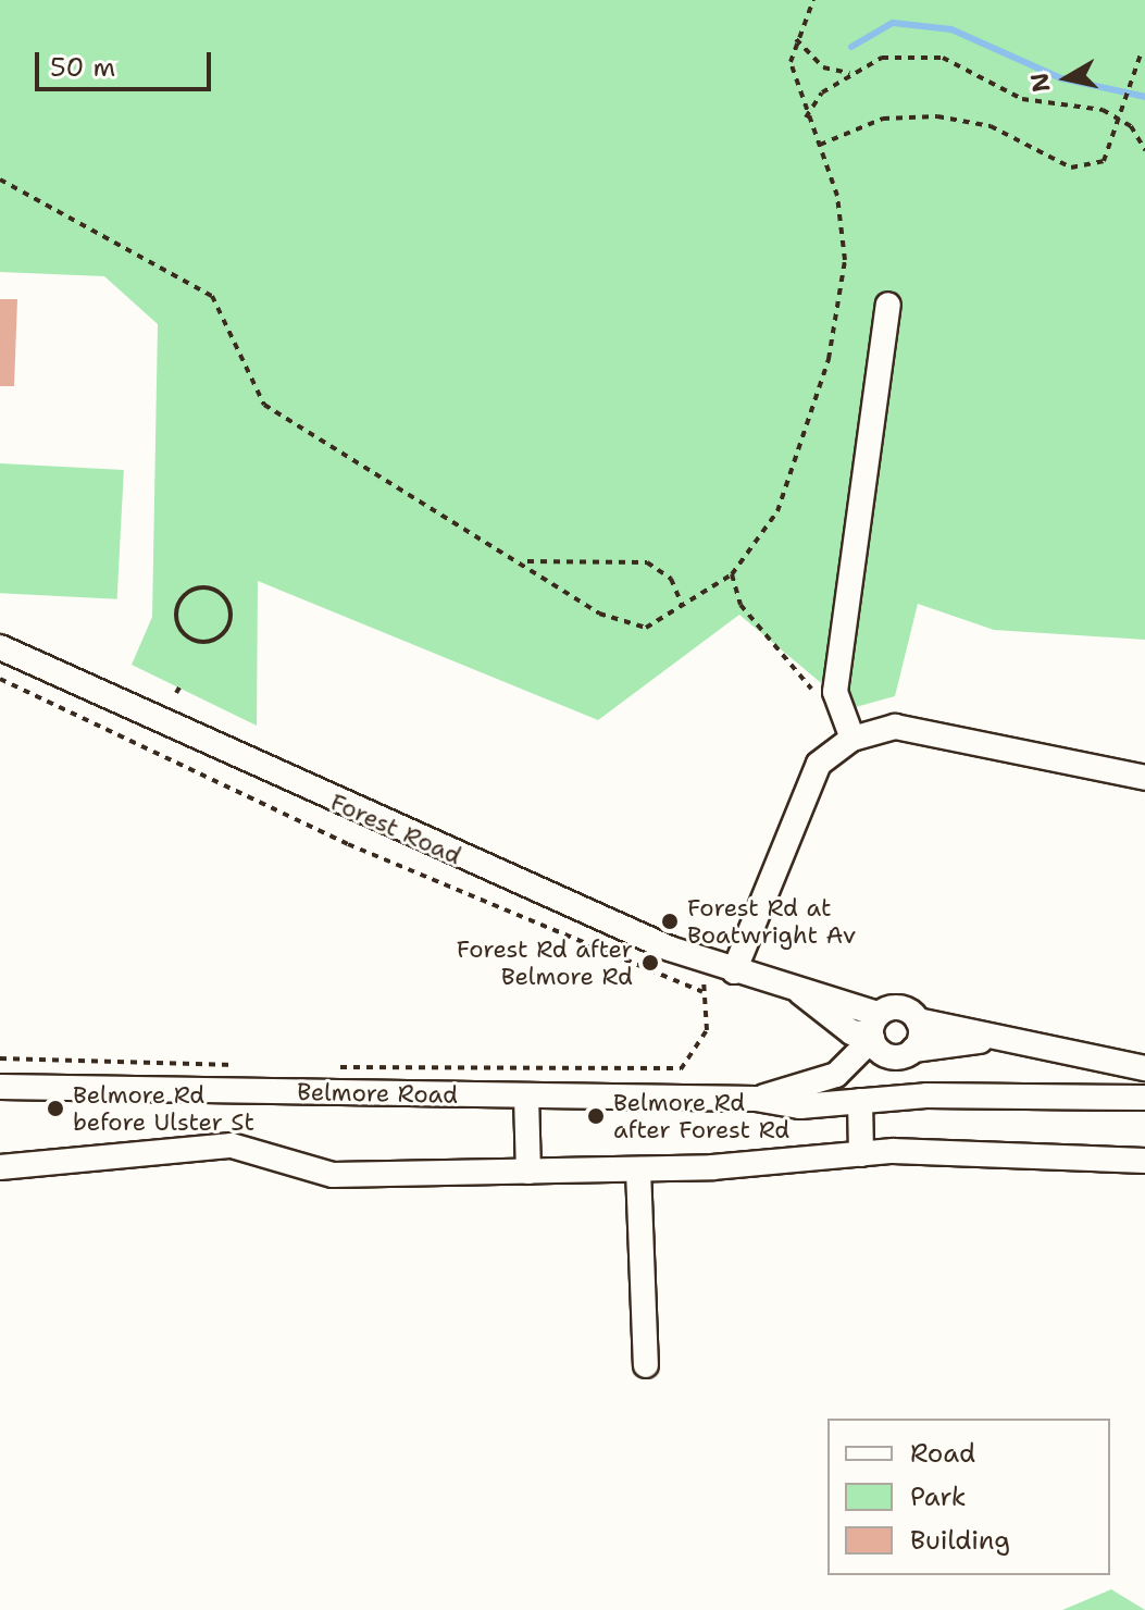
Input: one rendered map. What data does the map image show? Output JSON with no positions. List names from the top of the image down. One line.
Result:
{"streets":{"street":["Forest Road","Belmore Road"]},"crossings":[["Forest Road","Belmore Road"]],"places":["Forest Rd at Boatwright Av","Forest Rd after Belmore Rd","Belmore Rd before Ulster St","Belmore Rd after Forest Rd"],"legend":["Road","Park","Building"],"scale_bar":"50 m","north":"left"}
